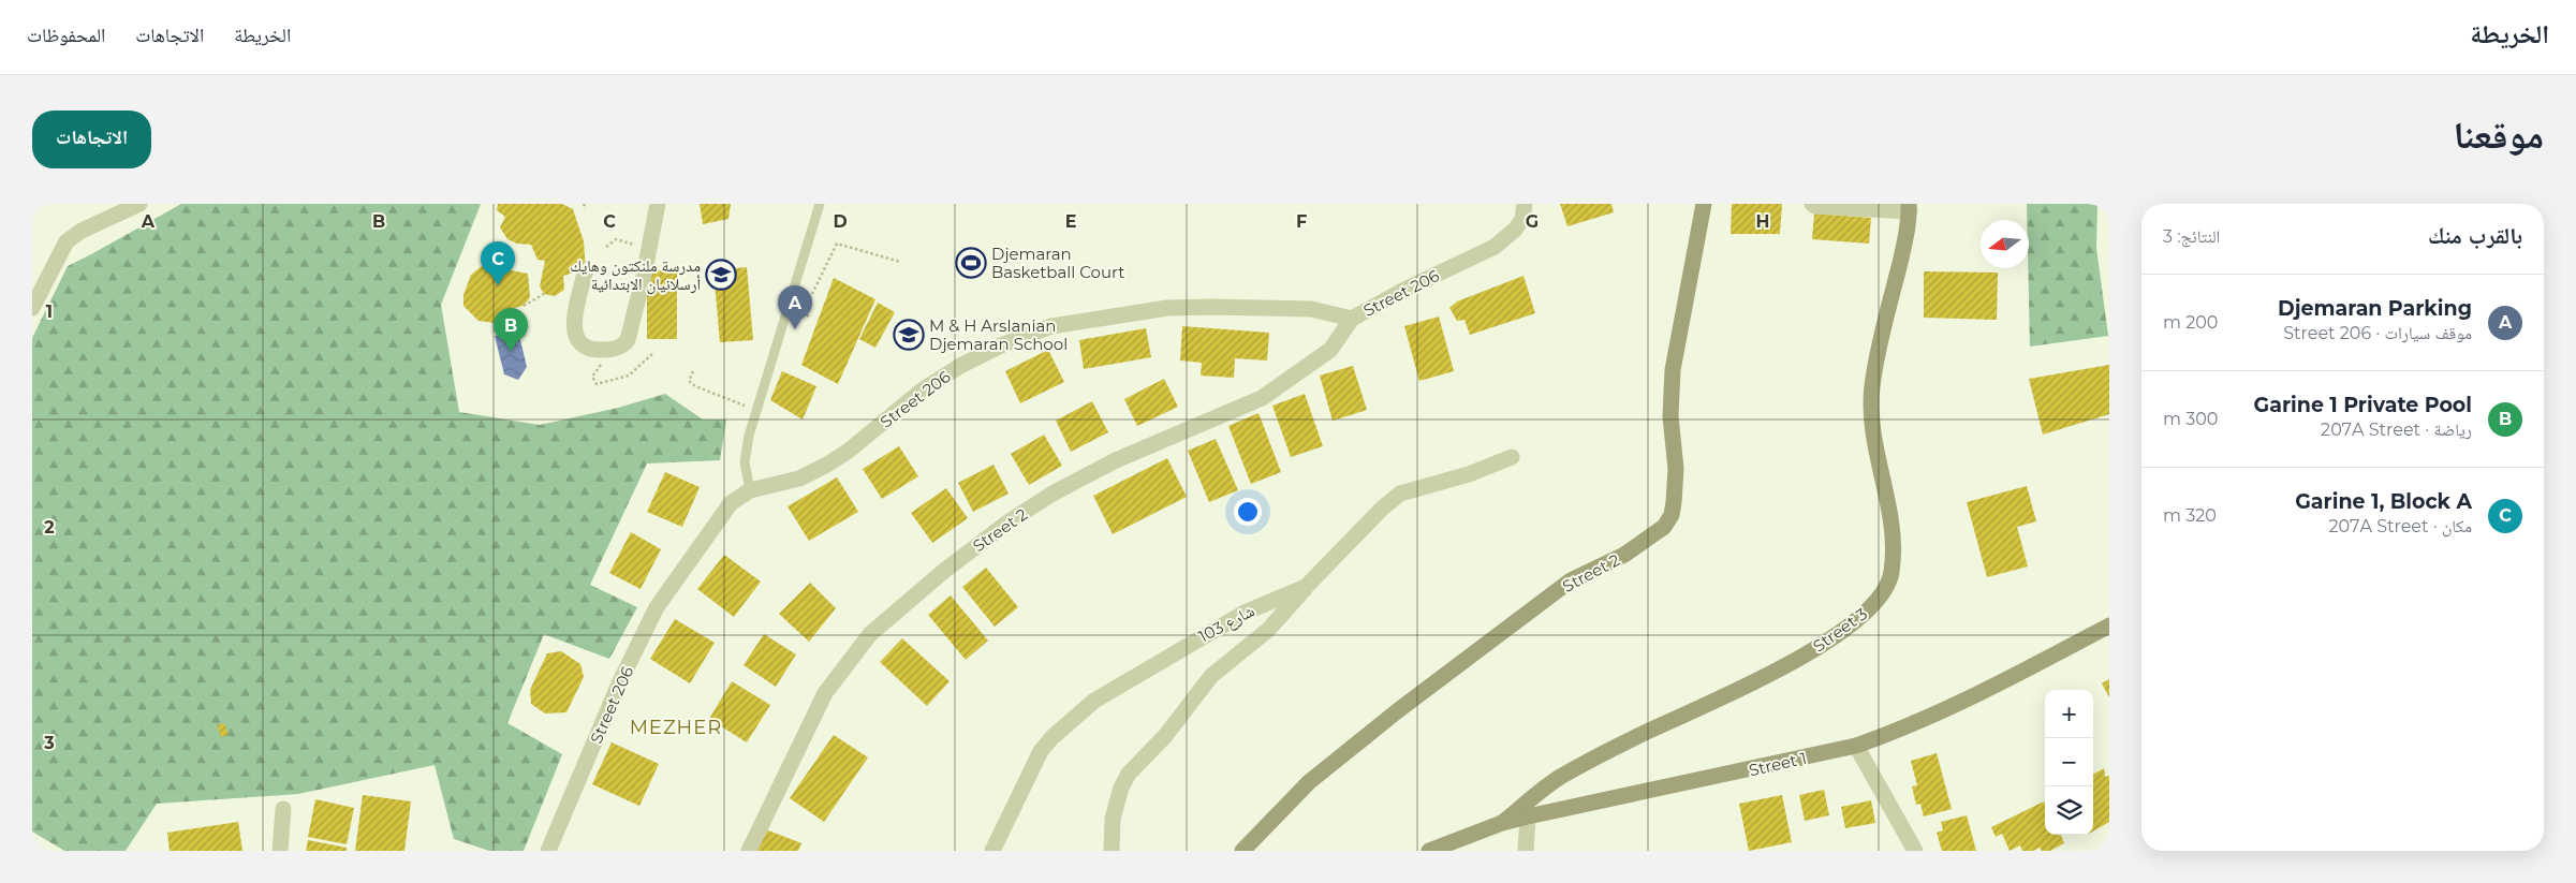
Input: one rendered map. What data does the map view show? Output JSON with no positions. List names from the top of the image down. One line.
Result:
{"streets":{"street":["Street 206","Street 2","شارع 103","Street 3","Street 1"]},"crossings":[["Street 206","Street 2"],["Street 3","Street 1"]],"districts":["MEZHER"],"places":{"sports":["Djemaran Basketball Court"],"school or university":["مدرسة ملنكتون وهايك أرسلانيان الابتدائية","M & H Arslanian Djemaran School"]},"north":"left","page":{"header":"الخريطة","nav":["الخريطة","الاتجاهات","المحفوظات"],"title":"موقعنا","buttons":"الاتجاهات","heading":["بالقرب منك","النتائج: 3"],"pins":["C","A","B"],"list":[{"mark":"A","name":"Djemaran Parking","note":"موقف سيارات · Street 206","value":"200 m"},{"mark":"B","name":"Garine 1 Private Pool","note":"رياضة · 207A Street","value":"300 m"},{"mark":"C","name":"Garine 1, Block A","note":"مكان · 207A Street","value":"320 m"}],"map_buttons":["+","−"]},"grid":{"columns":["A","B","C","D","E","F","G","H"],"rows":["1","2","3"]}}
